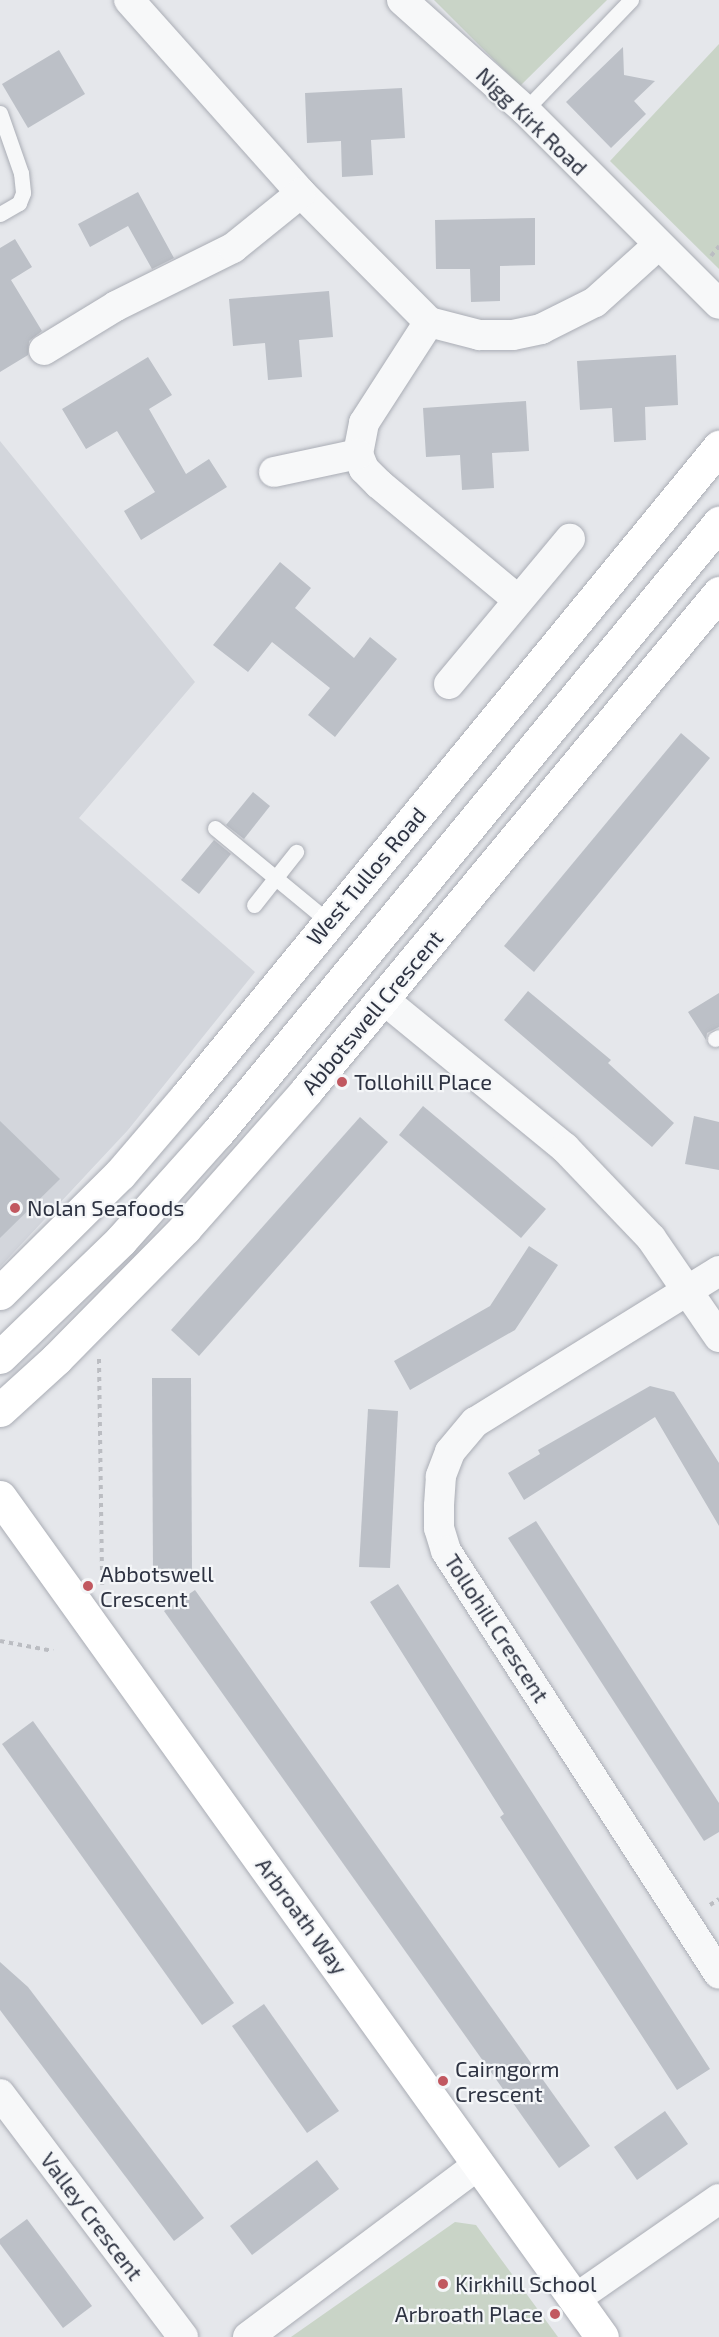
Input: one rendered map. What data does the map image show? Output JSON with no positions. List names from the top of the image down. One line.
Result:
{"streets":{"main road":["West Tullos Road","Abbotswell Crescent","Arbroath Way"],"street":["Nigg Kirk Road","Tollohill Crescent","Valley Crescent"]},"places":["Tollohill Place","Nolan Seafoods","Abbotswell Crescent","Cairngorm Crescent","Kirkhill School","Arbroath Place"]}
